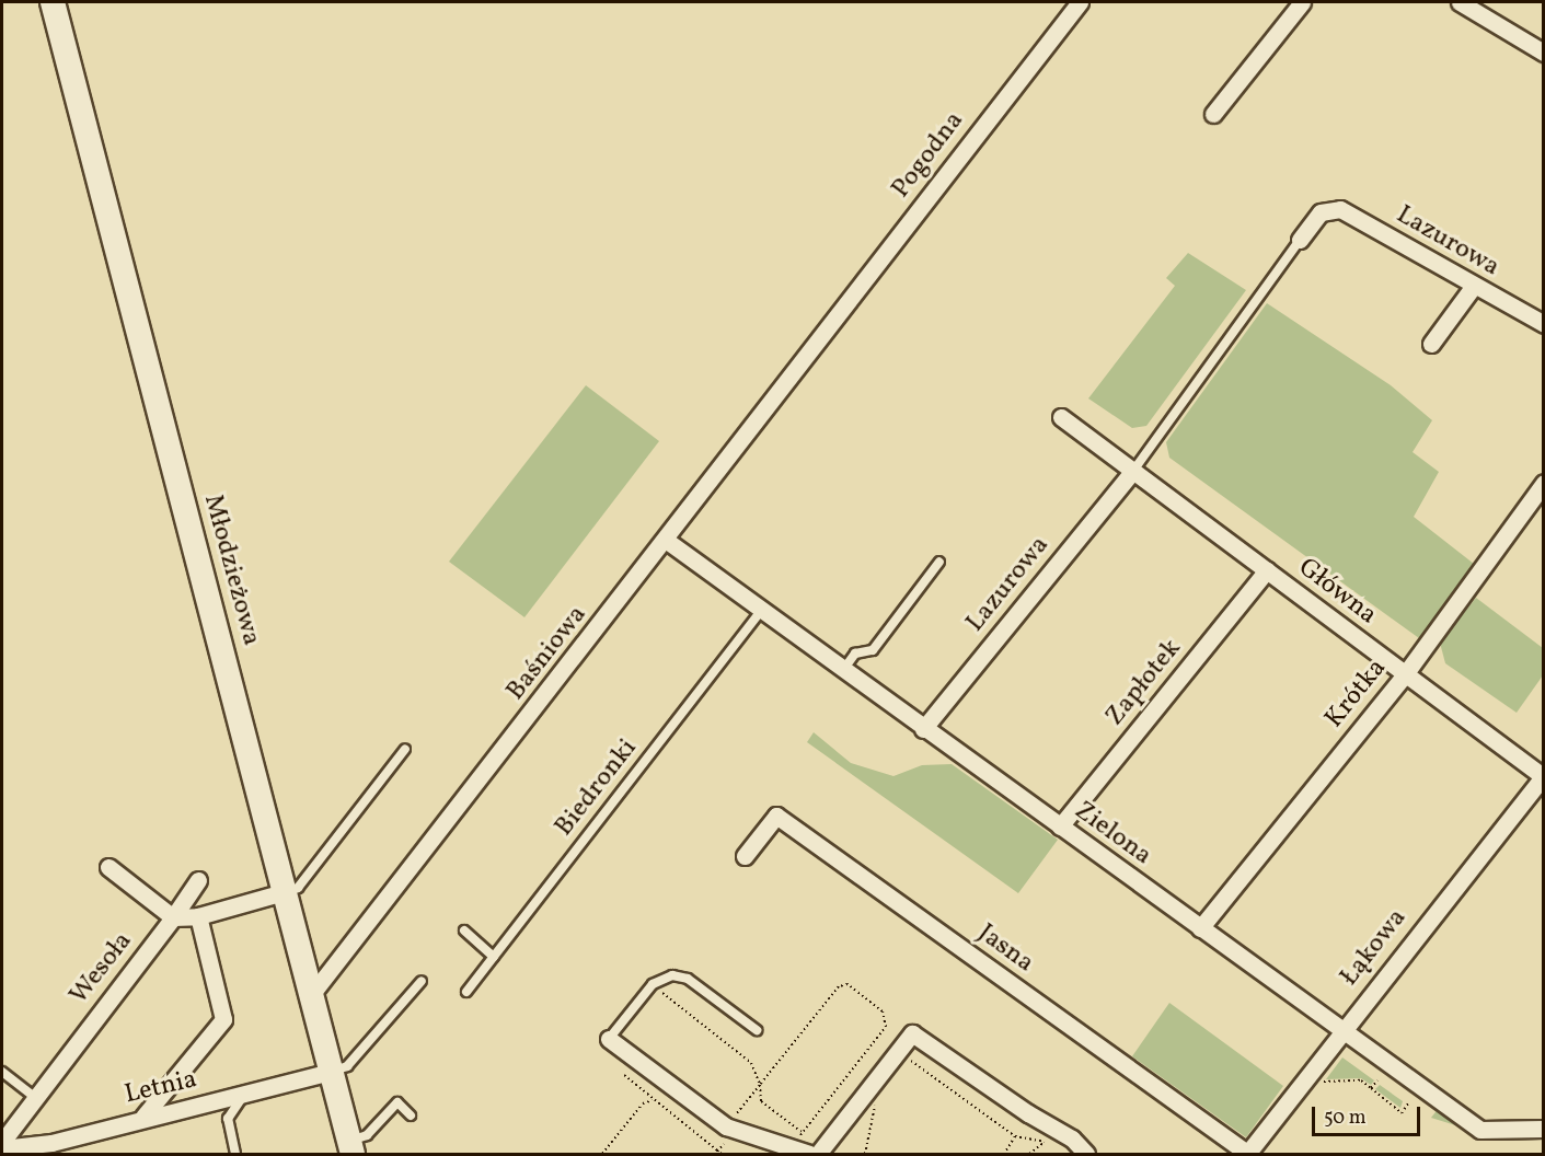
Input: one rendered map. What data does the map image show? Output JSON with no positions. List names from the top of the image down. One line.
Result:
{"streets":{"street":["Pogodna","Lazurowa","Młodzieżowa","Główna","Baśniowa","Zapłotek","Krótka","Zielona","Łąkowa","Jasna","Wesoła","Letnia"],"lane":["Biedronki"]},"crossings":[["Pogodna","Baśniowa"],["Lazurowa","Główna"],["Lazurowa","Zielona"],["Młodzieżowa","Baśniowa"],["Młodzieżowa","Letnia"],["Główna","Zapłotek"],["Główna","Krótka"],["Główna","Łąkowa"],["Baśniowa","Zielona"],["Zapłotek","Zielona"],["Krótka","Zielona"],["Biedronki","Zielona"],["Zielona","Łąkowa"],["Łąkowa","Jasna"]],"scale_bar":"50 m"}
